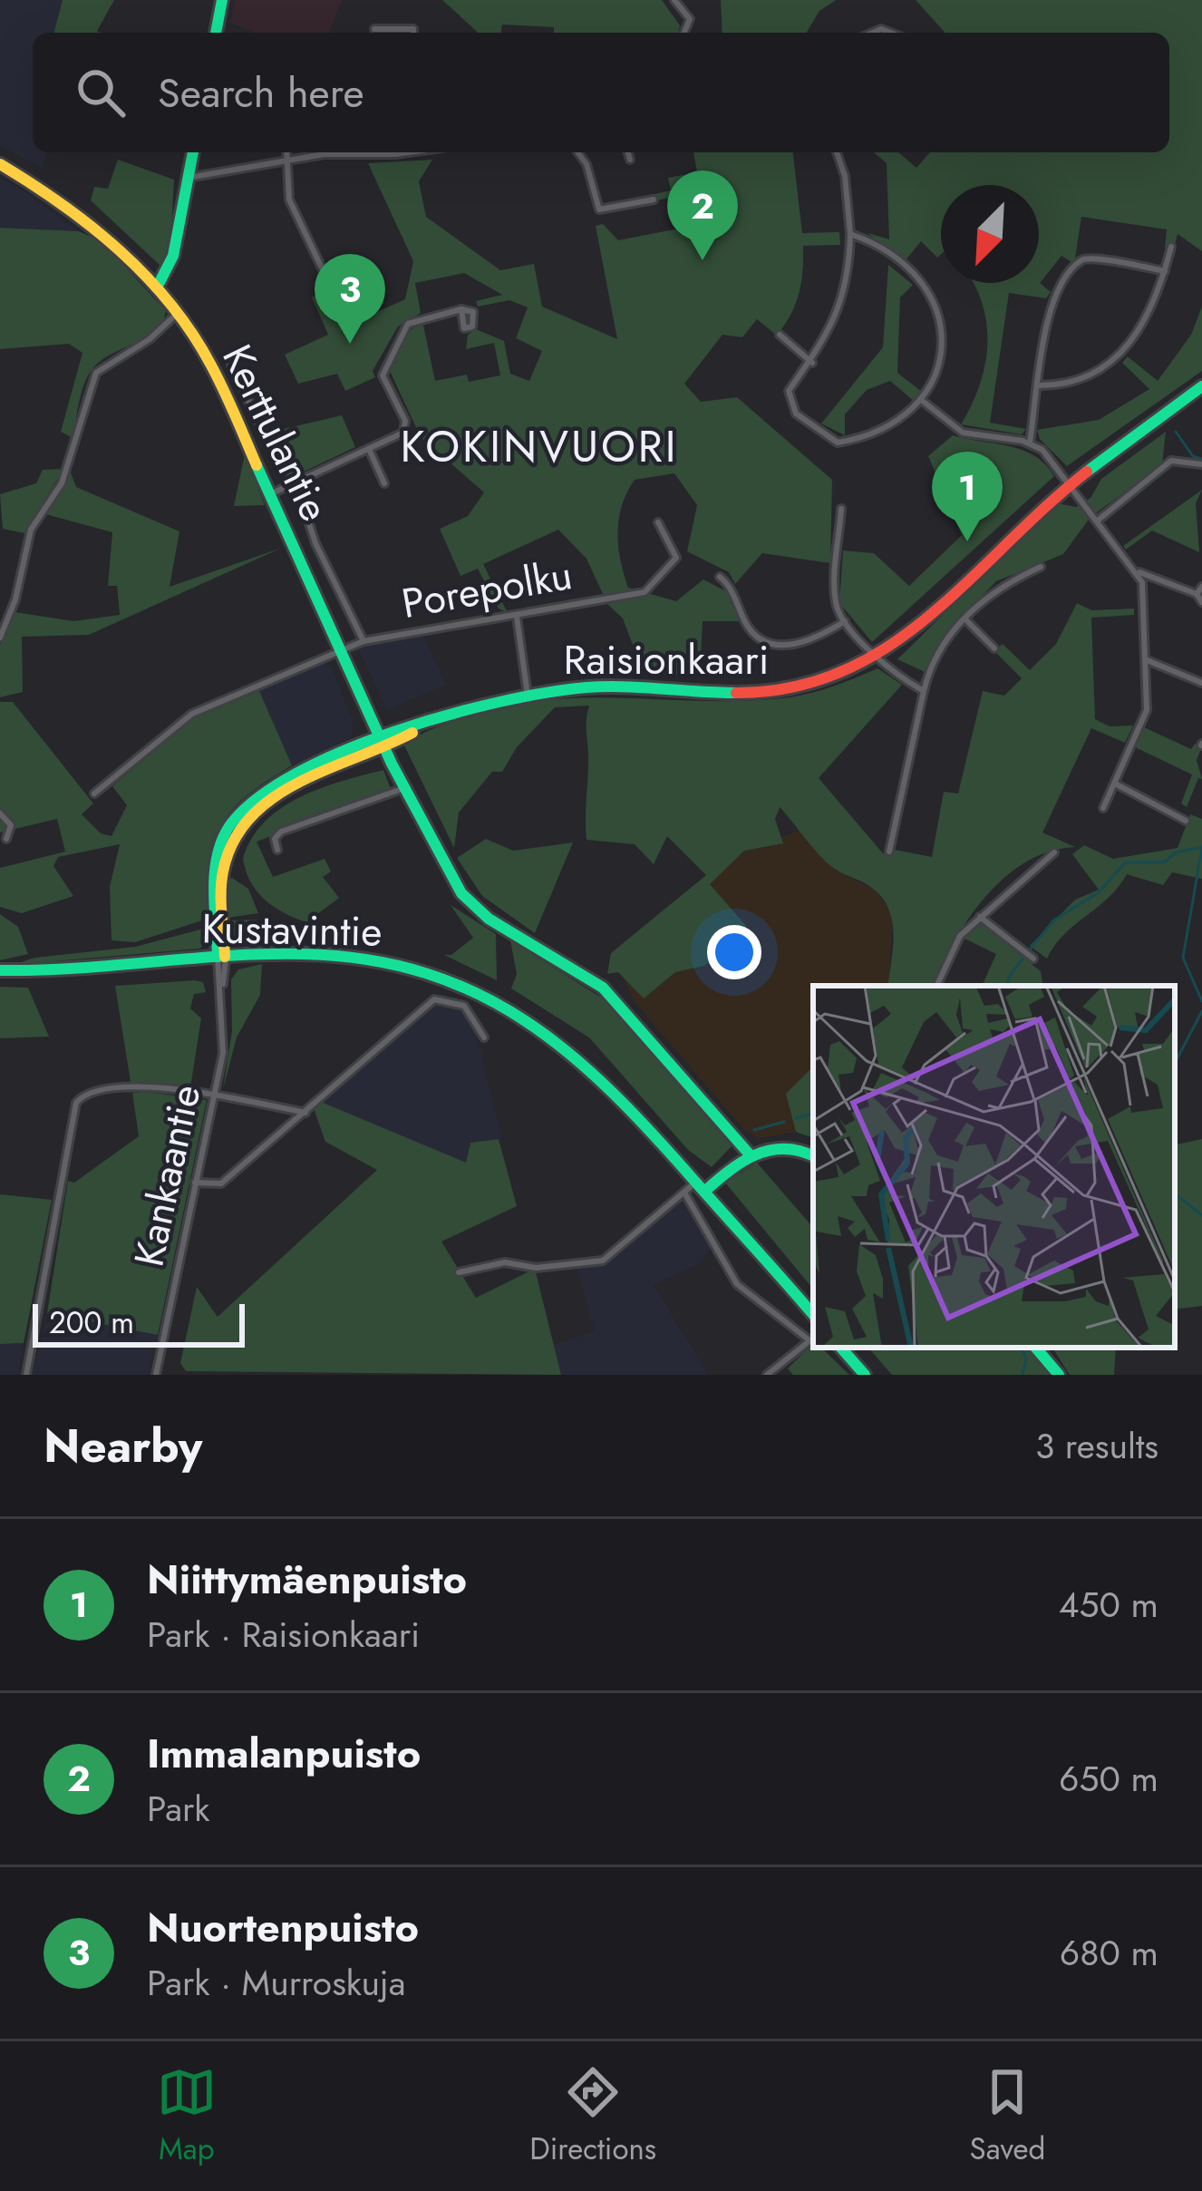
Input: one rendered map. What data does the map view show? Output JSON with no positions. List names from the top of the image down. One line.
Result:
{"streets":{"main road":["Kerttulantie","Raisionkaari","Kustavintie"],"street":["Porepolku","Kankaantie"]},"crossings":[["Kerttulantie","Porepolku"],["Kerttulantie","Raisionkaari"],["Raisionkaari","Kustavintie"],["Raisionkaari","Kankaantie"],["Kustavintie","Kankaantie"]],"districts":["KOKINVUORI"],"scale_bar":"200 m","north":"bottom left","page":{"search":"Search here","pins":["2","3","1"],"scale":"200 m","heading":["Nearby","3 results"],"list":[{"mark":"1","name":"Niittymäenpuisto","note":"Park · Raisionkaari","value":"450 m"},{"mark":"2","name":"Immalanpuisto","note":"Park","value":"650 m"},{"mark":"3","name":"Nuortenpuisto","note":"Park · Murroskuja","value":"680 m"}],"nav":["Map","Directions","Saved"]}}
